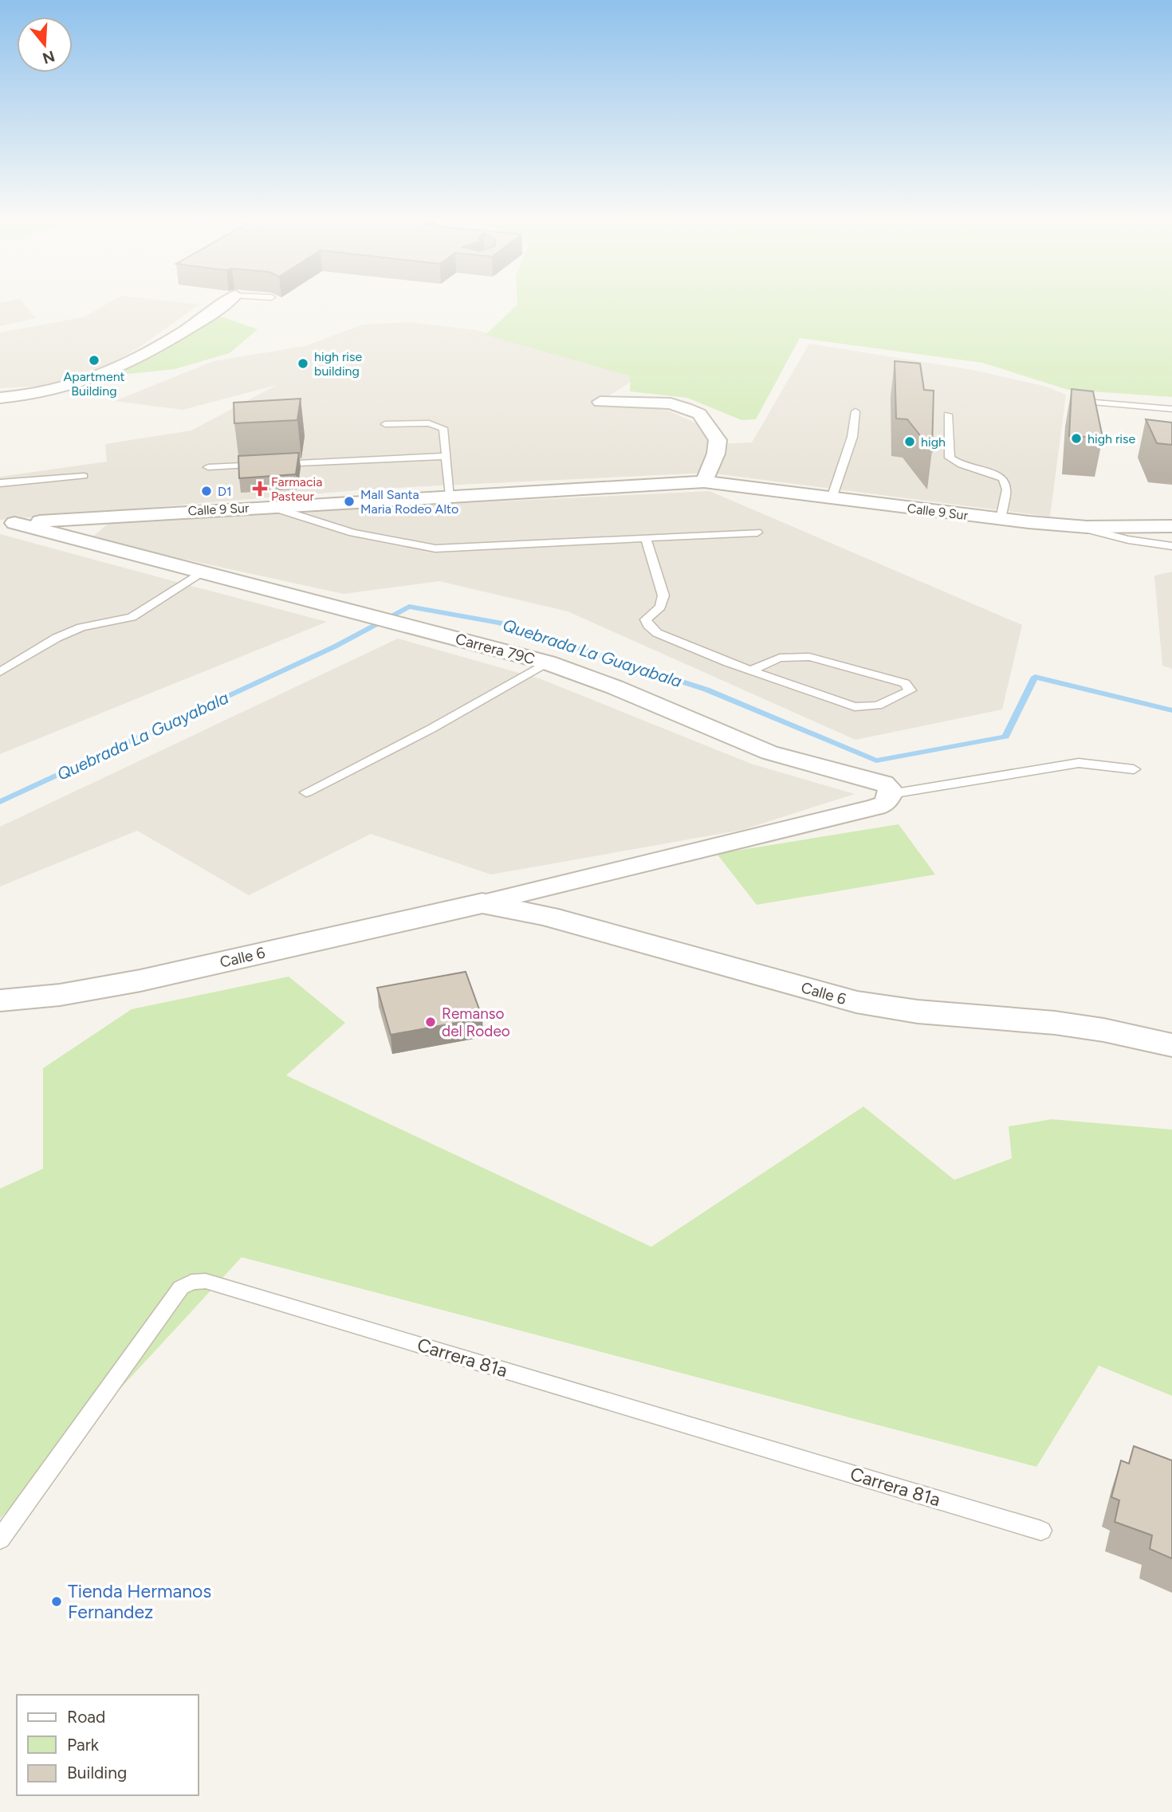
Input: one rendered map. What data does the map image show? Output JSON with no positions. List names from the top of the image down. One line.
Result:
{"streets":{"street":["Calle 9 Sur","Carrera 79C","Calle 6"],"lane":["Carrera 81a"]},"crossings":[["Calle 9 Sur","Carrera 79C"],["Carrera 79C","Calle 6"]],"water":["Quebrada La Guayabala"],"places":{"other":["Apartment Building","high rise building","high rise","high","D1","Mall Santa Maria Rodeo Alto","Remanso del Rodeo","Tienda Hermanos Fernandez"],"health":["Farmacia Pasteur"]},"legend":["Road","Park","Building"],"north":"bottom"}
